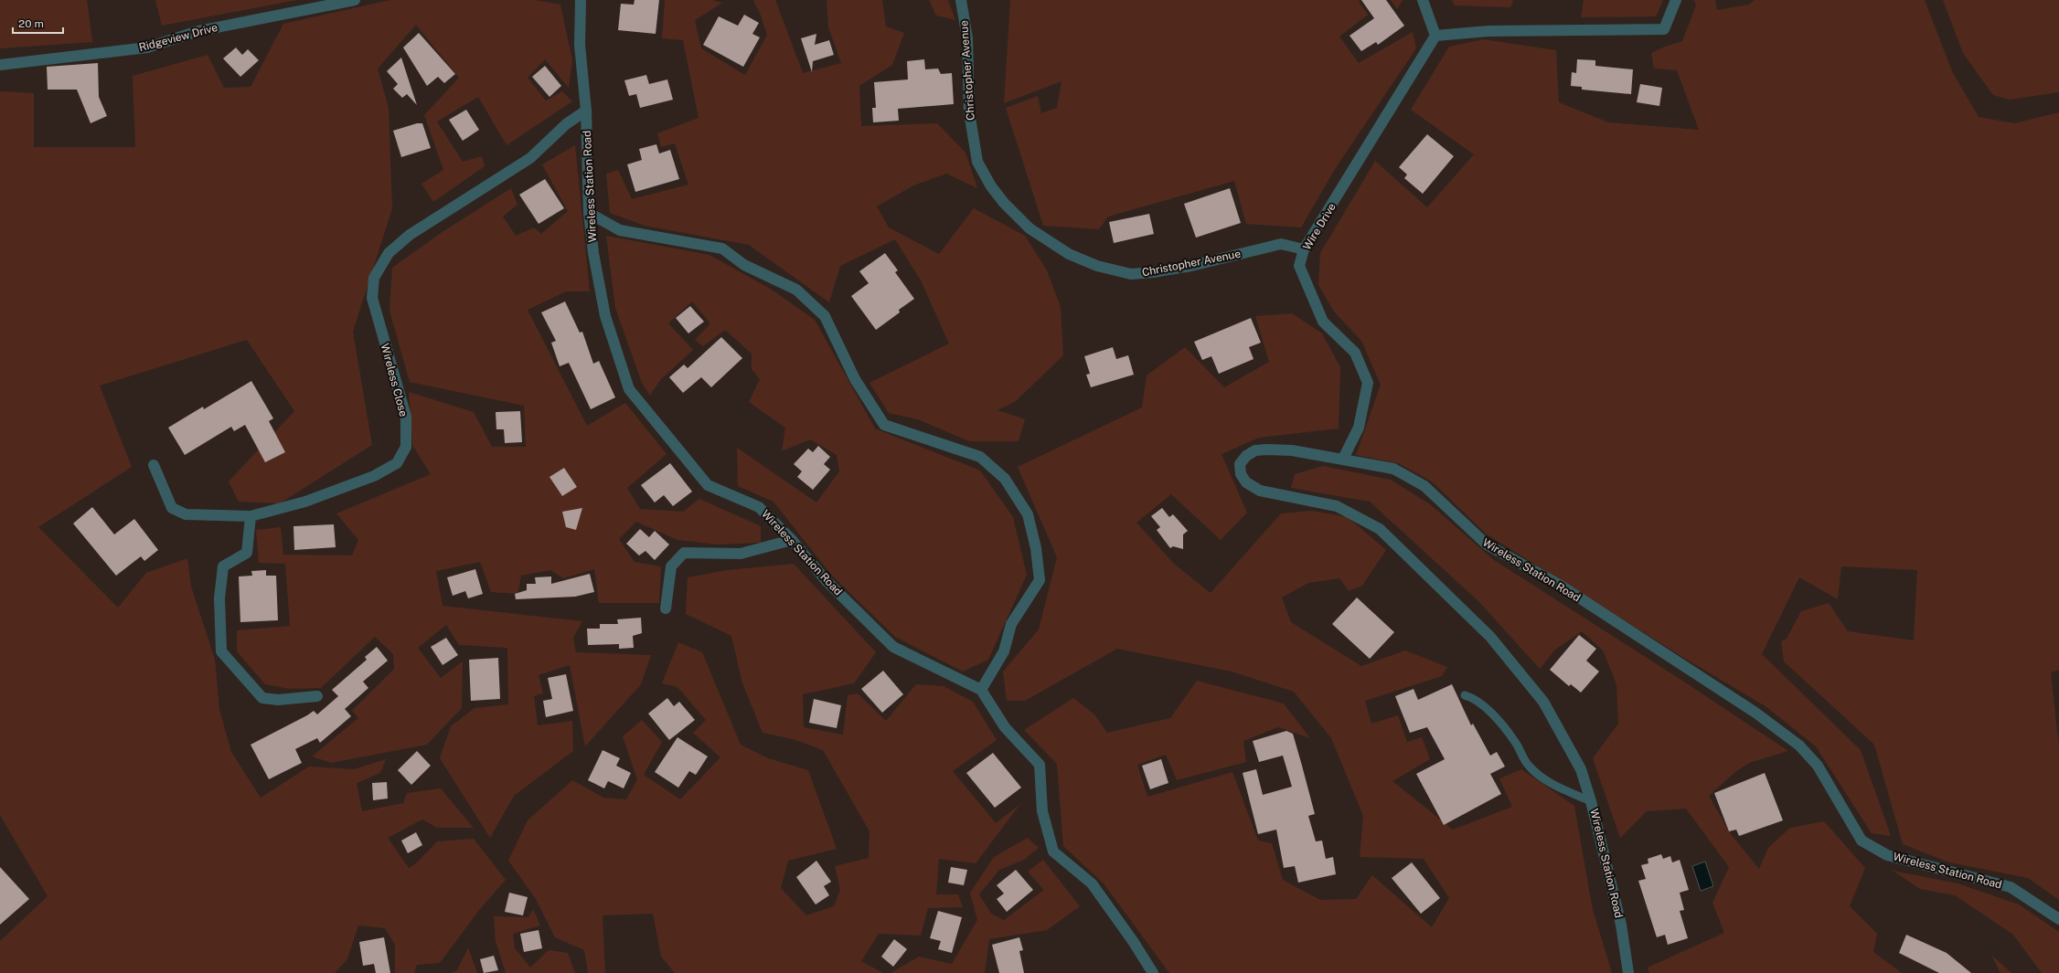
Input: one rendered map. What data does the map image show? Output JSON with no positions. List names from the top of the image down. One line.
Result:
{"streets":{"street":["Ridgeview Drive","Christopher Avenue","Wireless Station Road","Wire Drive","Wireless Close"]},"crossings":[["Christopher Avenue","Wire Drive"],["Wireless Station Road","Wire Drive"],["Wireless Station Road","Wireless Close"]],"scale_bar":"20 m"}
